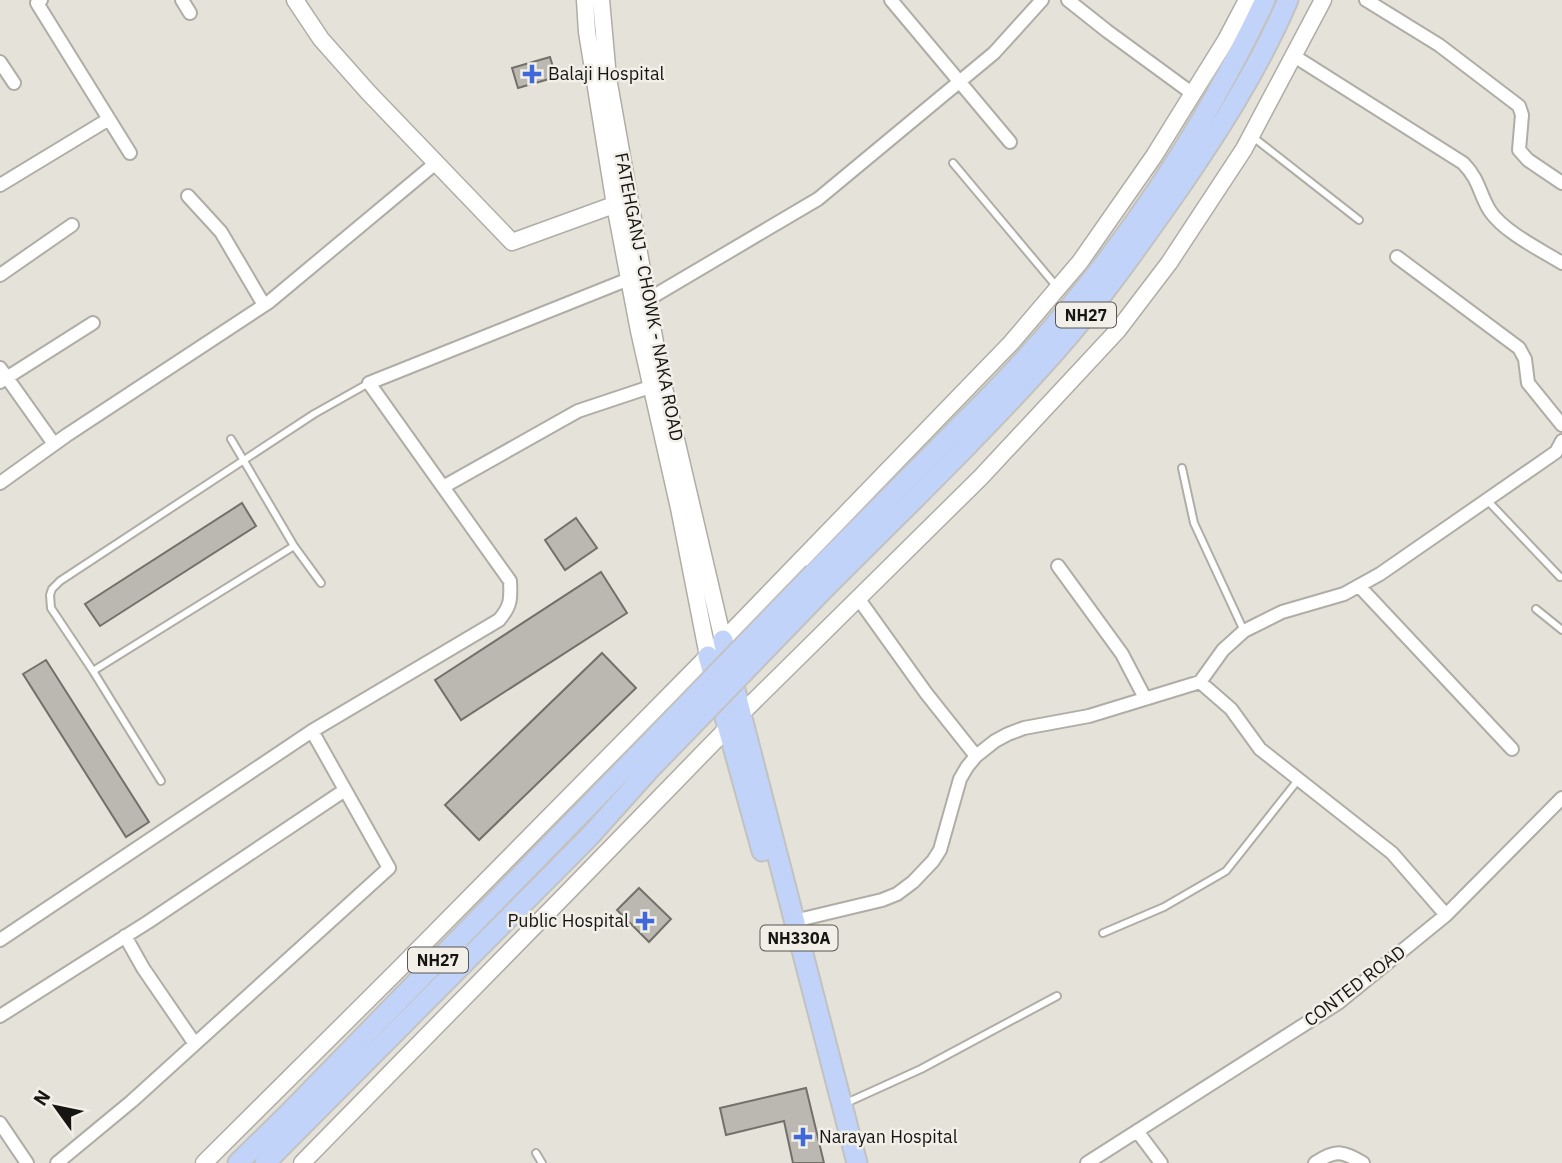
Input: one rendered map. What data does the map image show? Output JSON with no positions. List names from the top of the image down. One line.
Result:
{"streets":{"highway":["FATEHGANJ - CHOWK - NAKA ROAD","NH27","NH330A"],"street":["CONTED ROAD"]},"crossings":[["FATEHGANJ - CHOWK - NAKA ROAD","NH330A"]],"places":{"health":["Balaji Hospital","Public Hospital","Narayan Hospital"]},"north":"top left"}
